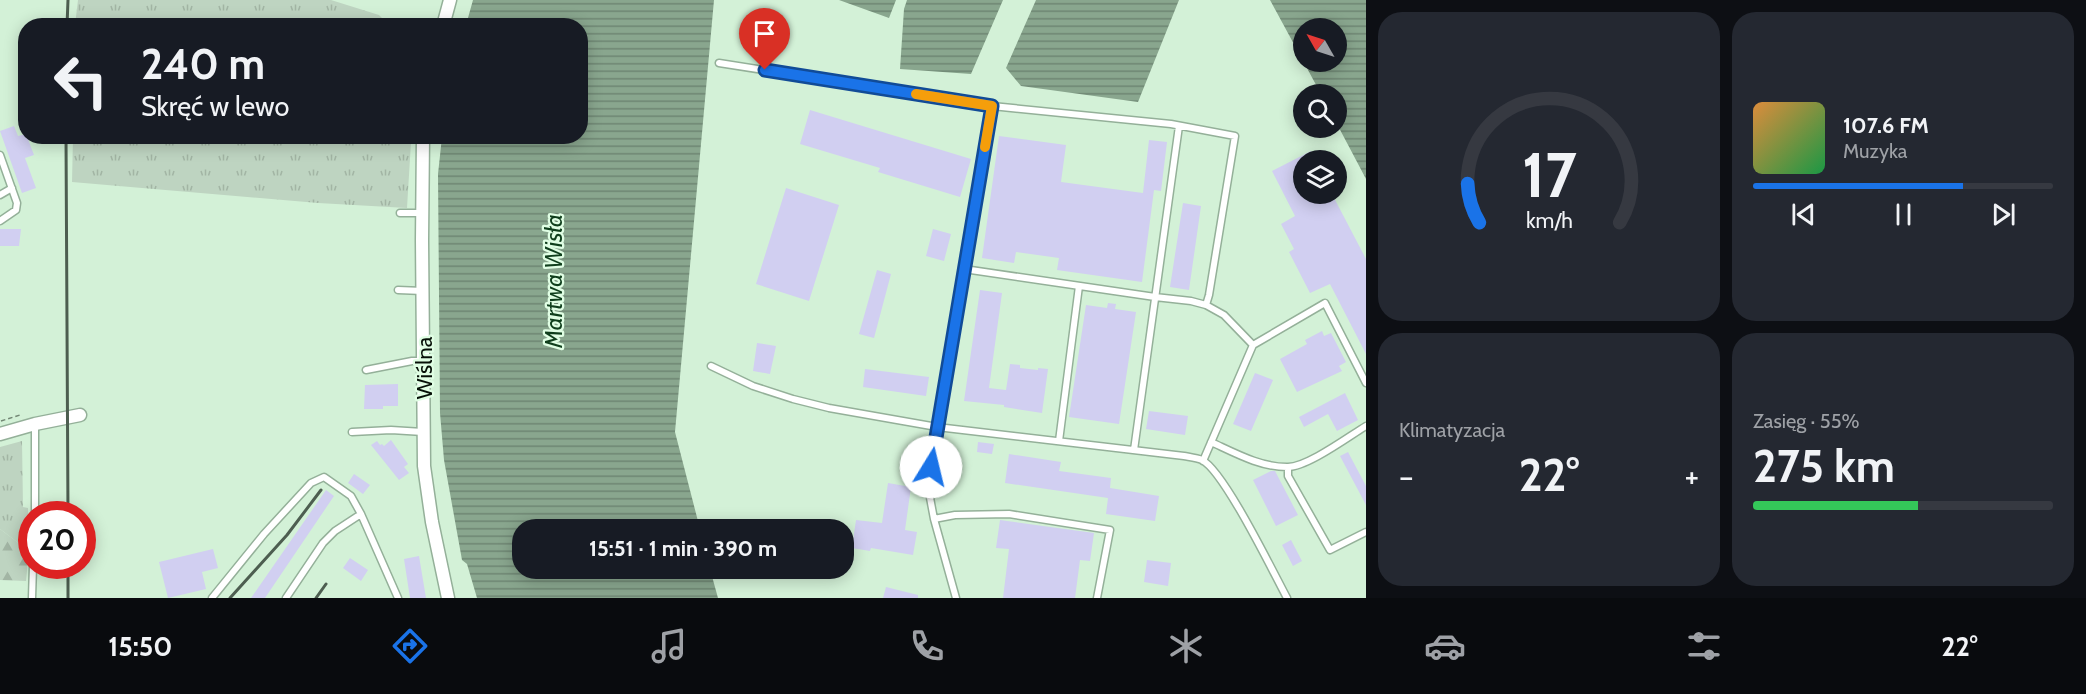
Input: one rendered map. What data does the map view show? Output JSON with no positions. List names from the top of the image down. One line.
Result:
{"streets":{"street":["Wiślna"]},"water":["Martwa Wisła"],"north":"top left","page":{"turn":["240 m","Skręć w lewo"],"song":["107.6 FM","Muzyka"],"tile":["Klimatyzacja",["Zasięg · 55%","275 km"]],"heat":["−","22°","+"],"limit":"20","trip":"15:51 · 1 min · 390 m","tabs":["15:50","22°"],"gauge":["17","km/h"]}}
